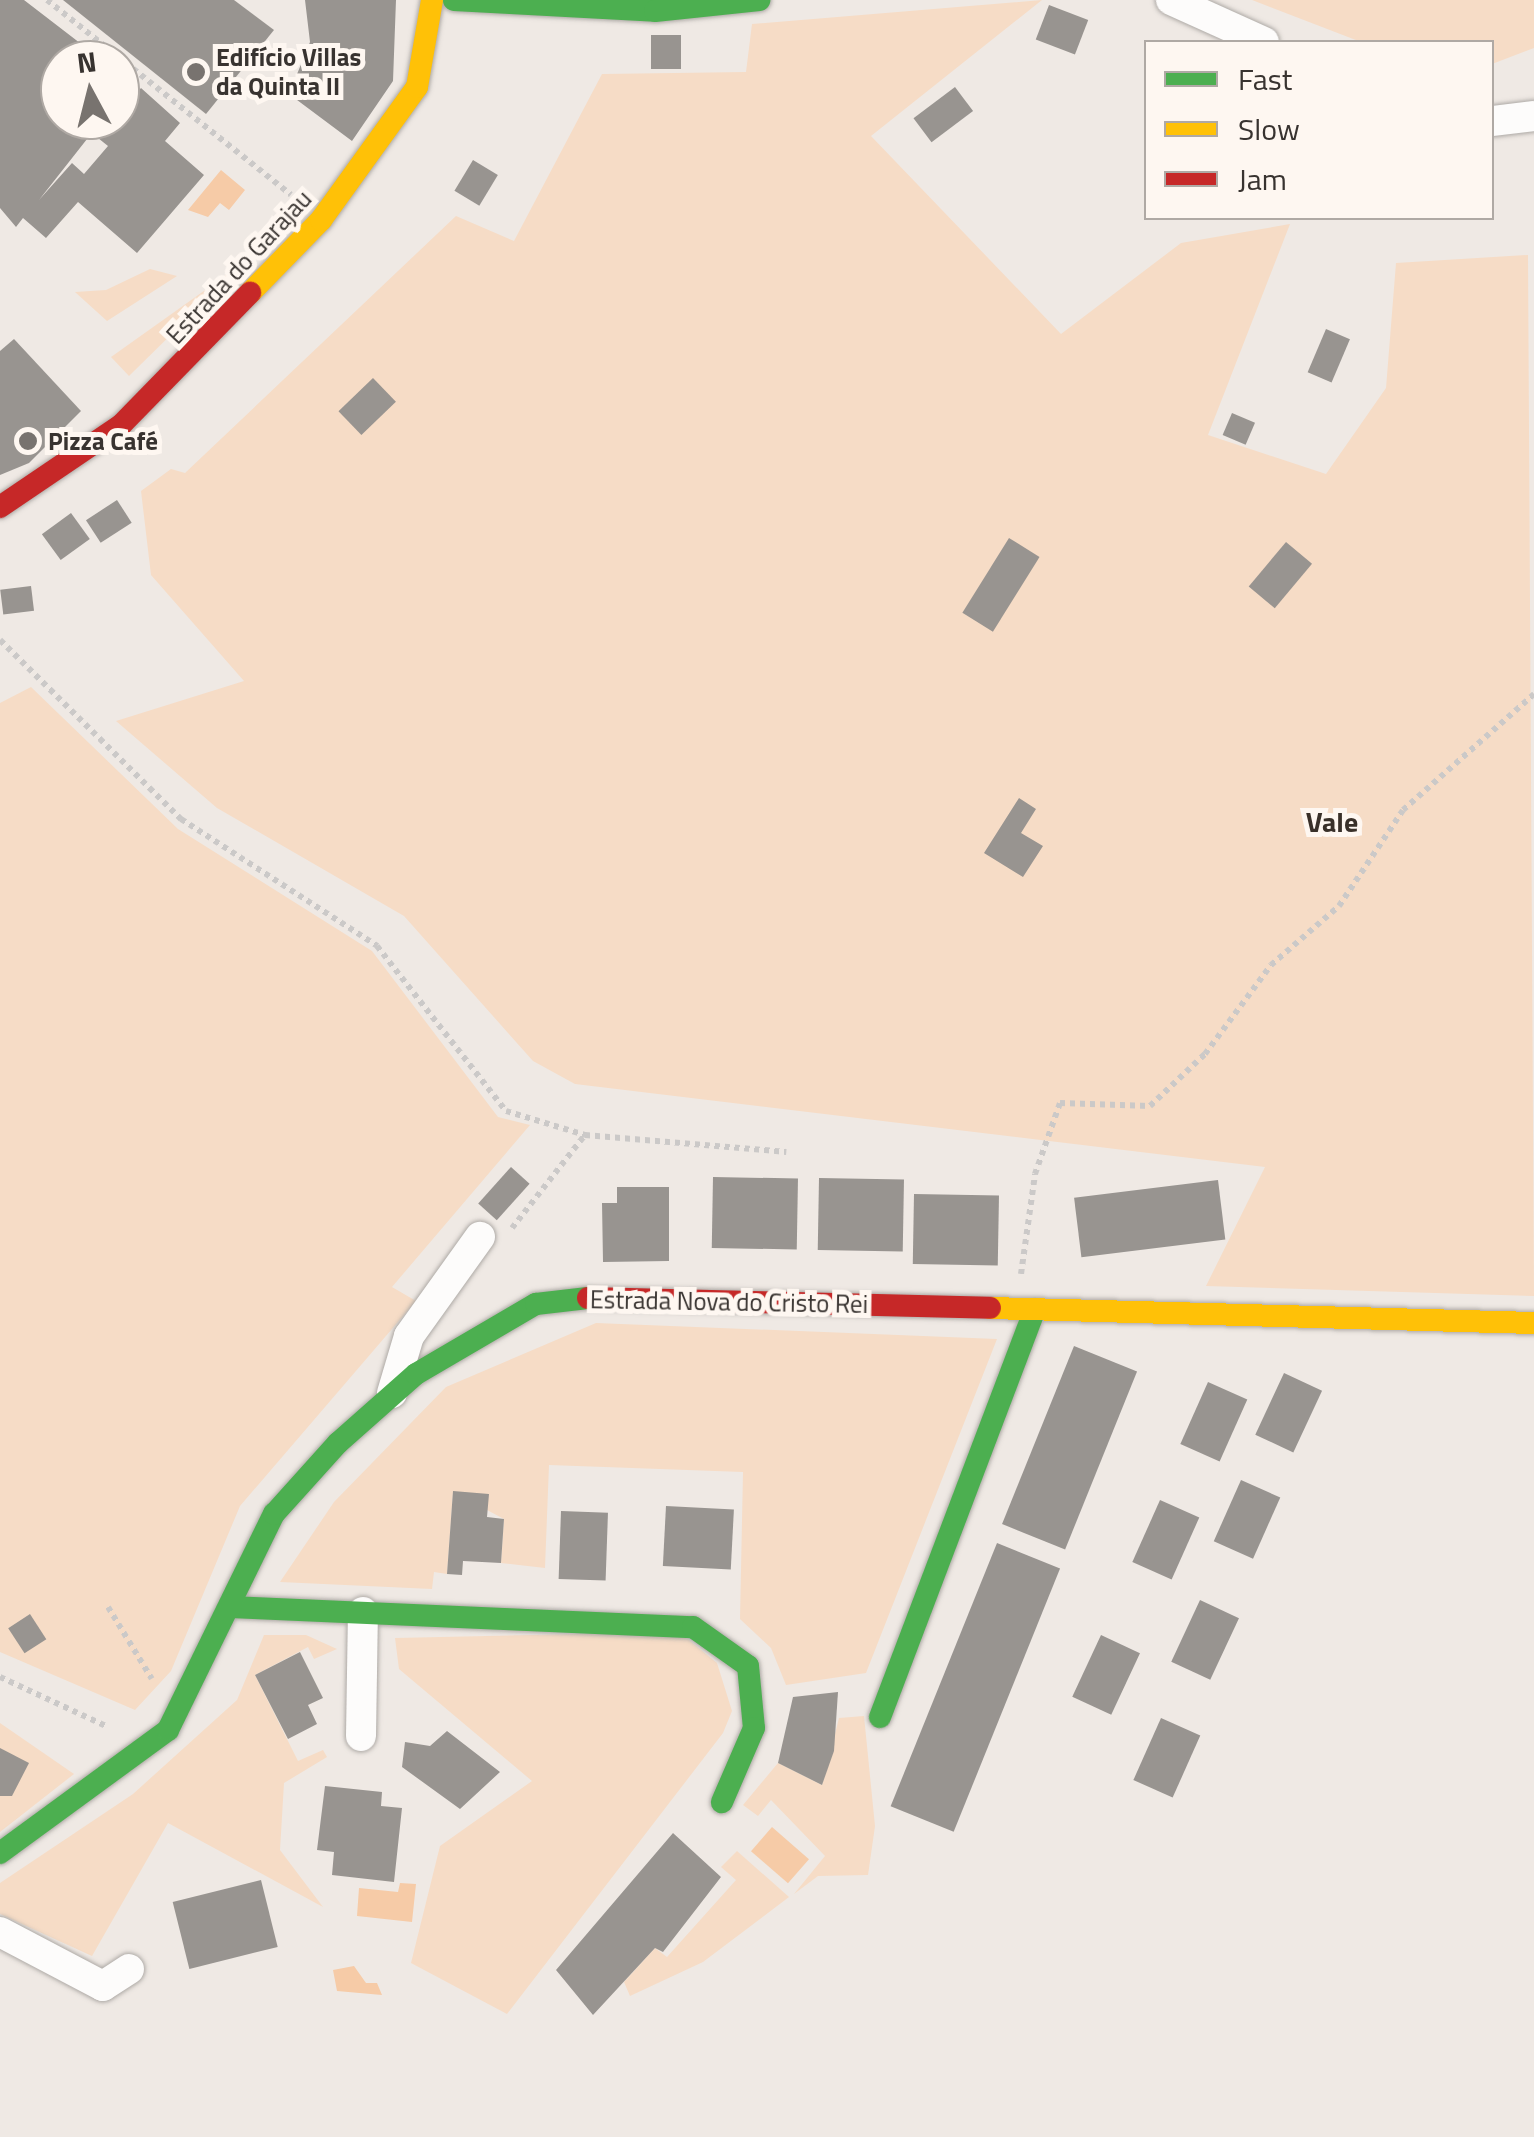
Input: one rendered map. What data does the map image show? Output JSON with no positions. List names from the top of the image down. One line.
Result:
{"streets":{"street":["Estrada do Garajau","Estrada Nova do Cristo Rei"]},"districts":["Vale"],"places":["Edifício Villas da Quinta II","Pizza Café"],"legend":["Fast","Slow","Jam"],"north":"top"}
